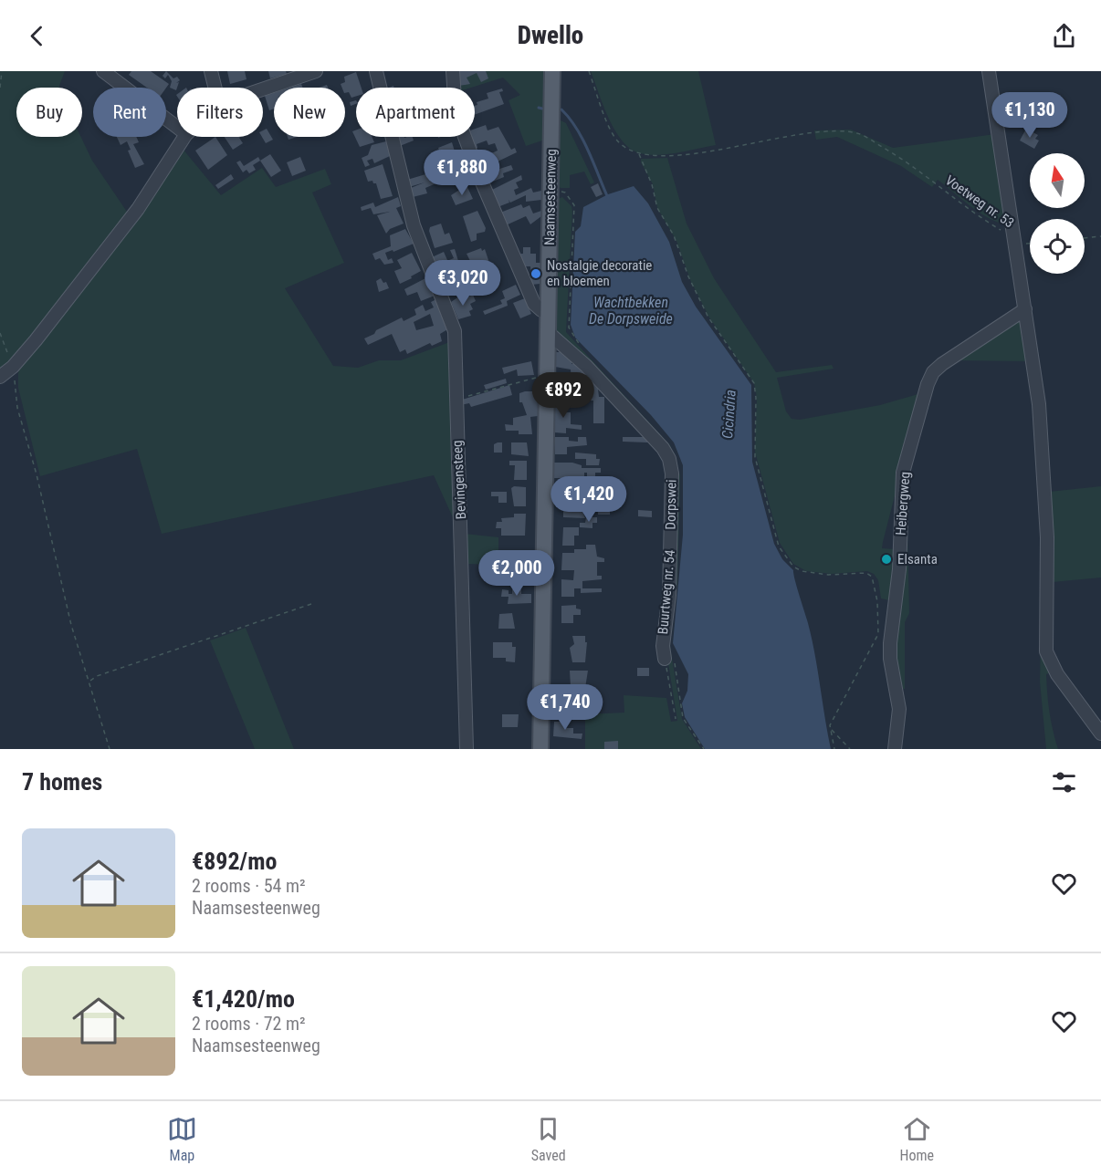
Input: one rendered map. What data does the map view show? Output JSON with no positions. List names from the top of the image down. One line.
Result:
{"streets":{"main road":["Naamsesteenweg"],"street":["Bevingensteeg","Heibergweg","Dorpswei"],"path":["Voetweg nr. 53","Buurtweg nr. 54"]},"crossings":[["Naamsesteenweg","Dorpswei"],["Dorpswei","Buurtweg nr. 54"]],"water":["Wachtbekken De Dorpsweide","Cicindria"],"places":["Nostalgie decoratie en bloemen","Elsanta"],"north":"top","page":{"header":"Dwello","chip":["Buy","Rent","Filters","New","Apartment"],"price":["€1,130","€1,880","€3,020","€892","€1,420","€2,000","€1,740"],"heading":"7 homes","list":[{"name":"€892/mo","note":"2 rooms · 54 m² · Naamsesteenweg"},{"name":"€1,420/mo","note":"2 rooms · 72 m² · Naamsesteenweg"}],"tabs":["Map","Saved","Home"]}}
